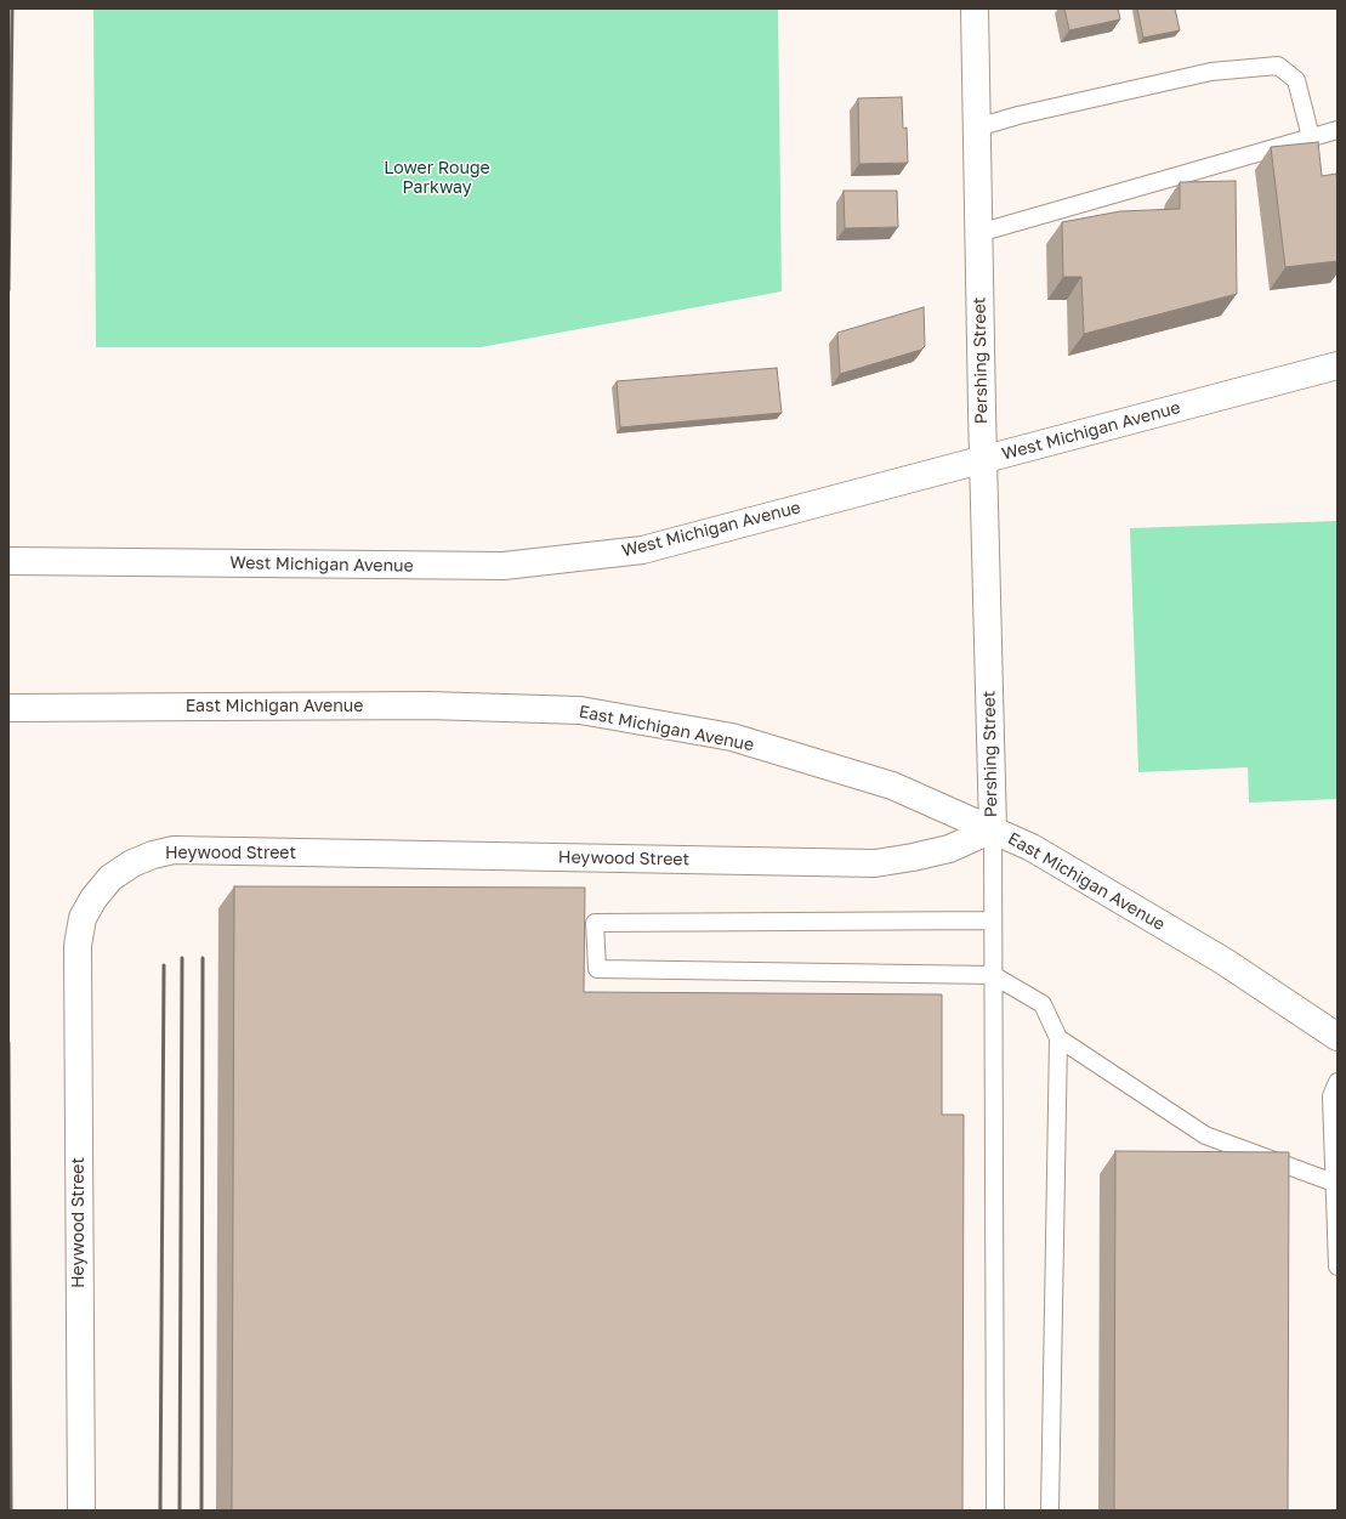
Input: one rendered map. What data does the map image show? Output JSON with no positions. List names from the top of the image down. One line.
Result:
{"streets":{"main road":["Pershing Street","West Michigan Avenue","East Michigan Avenue","Heywood Street"]},"crossings":[["Pershing Street","West Michigan Avenue"],["Pershing Street","East Michigan Avenue"],["Pershing Street","Heywood Street"],["East Michigan Avenue","Heywood Street"]],"parks":["Lower Rouge Parkway"]}
